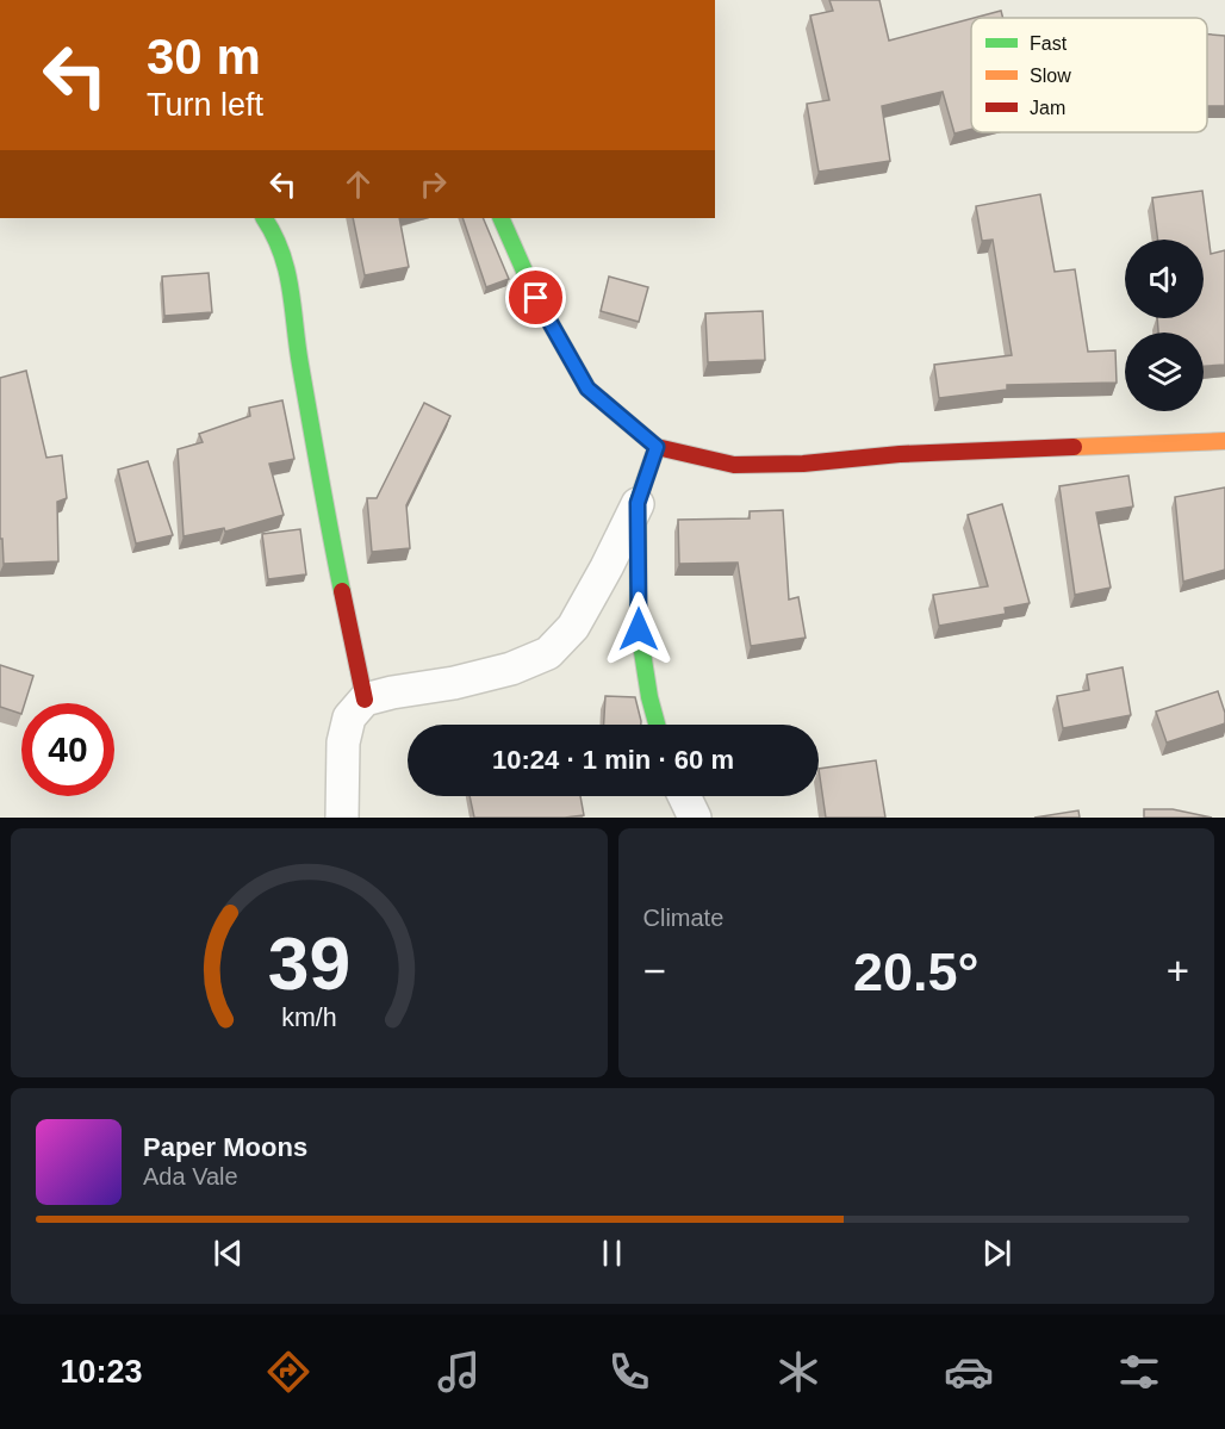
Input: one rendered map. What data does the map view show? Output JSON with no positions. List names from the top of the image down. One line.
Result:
{"legend":["Fast","Slow","Jam"],"page":{"turn":["30 m","Turn left"],"limit":"40","trip":"10:24 · 1 min · 60 m","tile":"Climate","heat":["−","20.5°","+"],"song":["Paper Moons","Ada Vale"],"tabs":"10:23","gauge":["39","km/h"]}}
